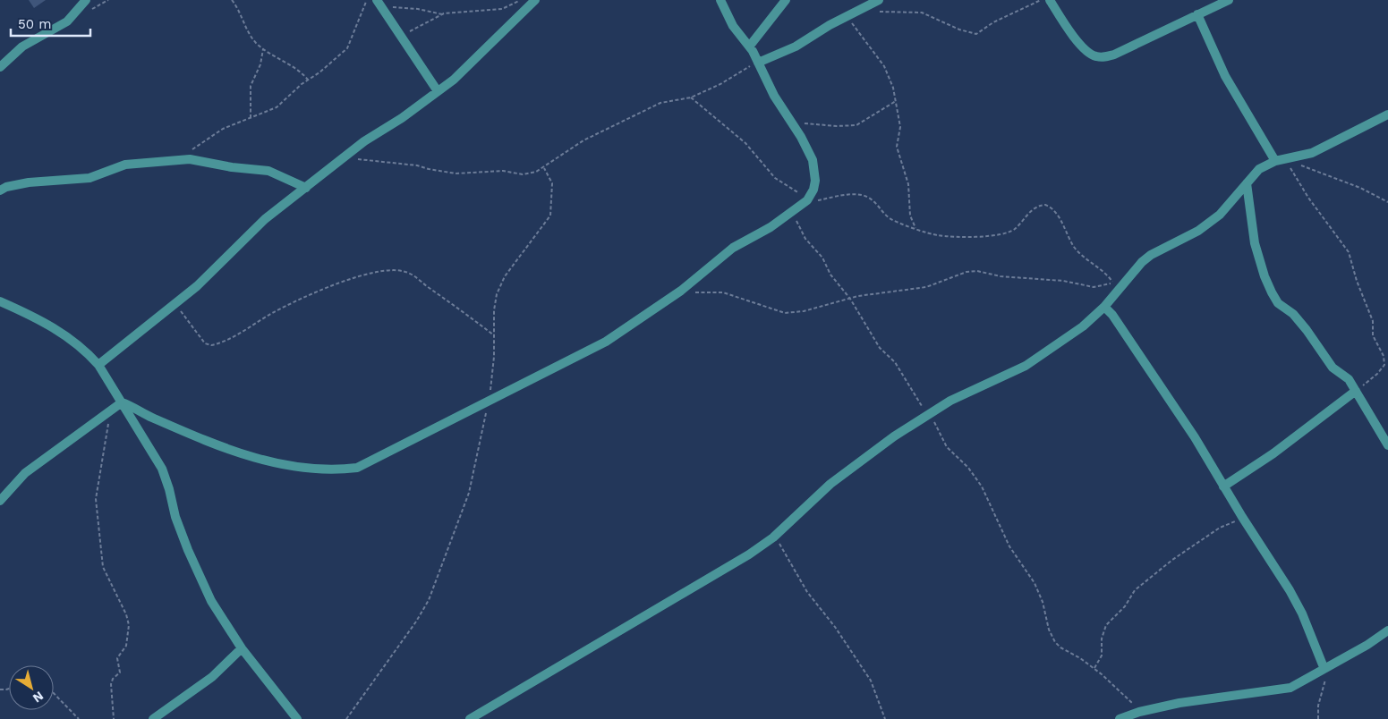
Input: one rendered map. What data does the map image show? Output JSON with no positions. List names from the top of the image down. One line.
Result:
{"scale_bar":"50 m","north":"bottom right"}
